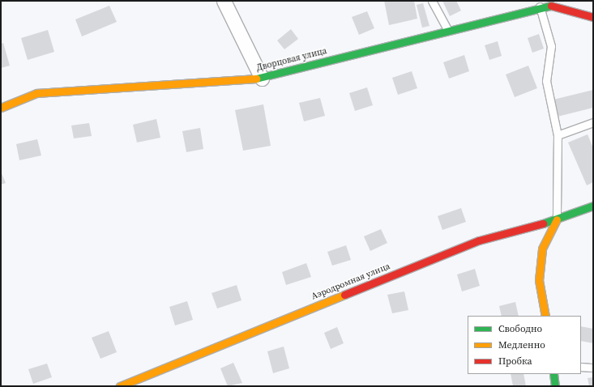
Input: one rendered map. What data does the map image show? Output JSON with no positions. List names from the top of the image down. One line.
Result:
{"streets":{"street":["Дворцовая улица","Аэродромная улица"]},"legend":["Свободно","Медленно","Пробка"]}
